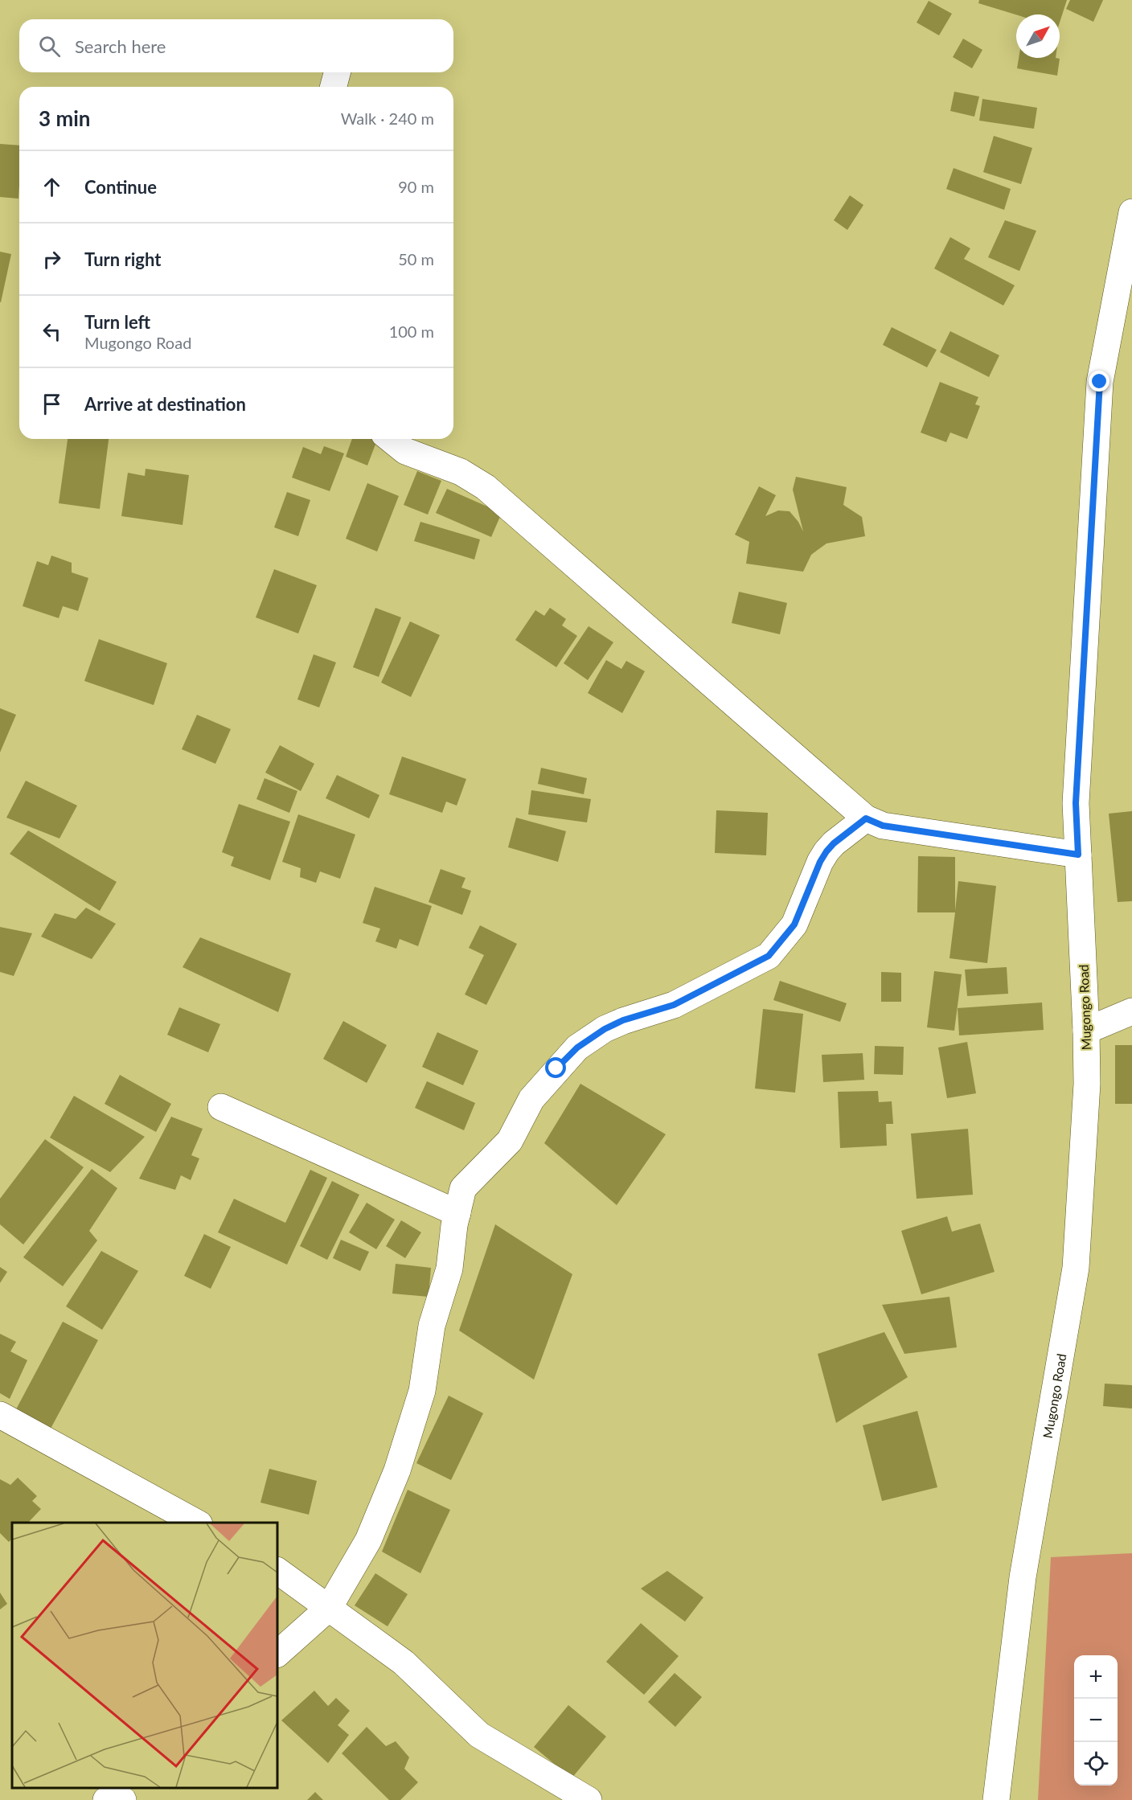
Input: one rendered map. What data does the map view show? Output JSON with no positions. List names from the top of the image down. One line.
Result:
{"streets":{"street":["Mugongo Road"]},"north":"top right","page":{"search":"Search here","heading":["3 min","Walk · 240 m"],"list":[["Continue","90 m"],["Turn right","50 m"],["Turn left","Mugongo Road","100 m"],"Arrive at destination"],"map_buttons":["+","−"]}}
